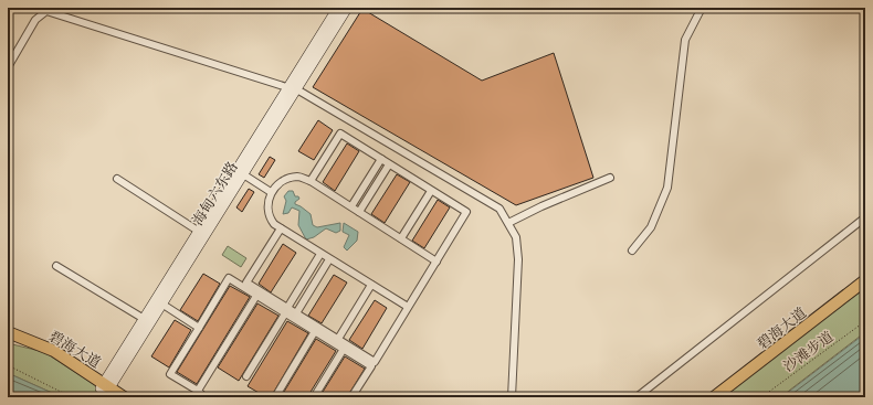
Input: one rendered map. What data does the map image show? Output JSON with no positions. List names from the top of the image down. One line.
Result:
{"streets":{"main road":["海甸六东路","碧海大道"],"path":["沙滩步道"]},"crossings":[["海甸六东路","碧海大道"]]}
